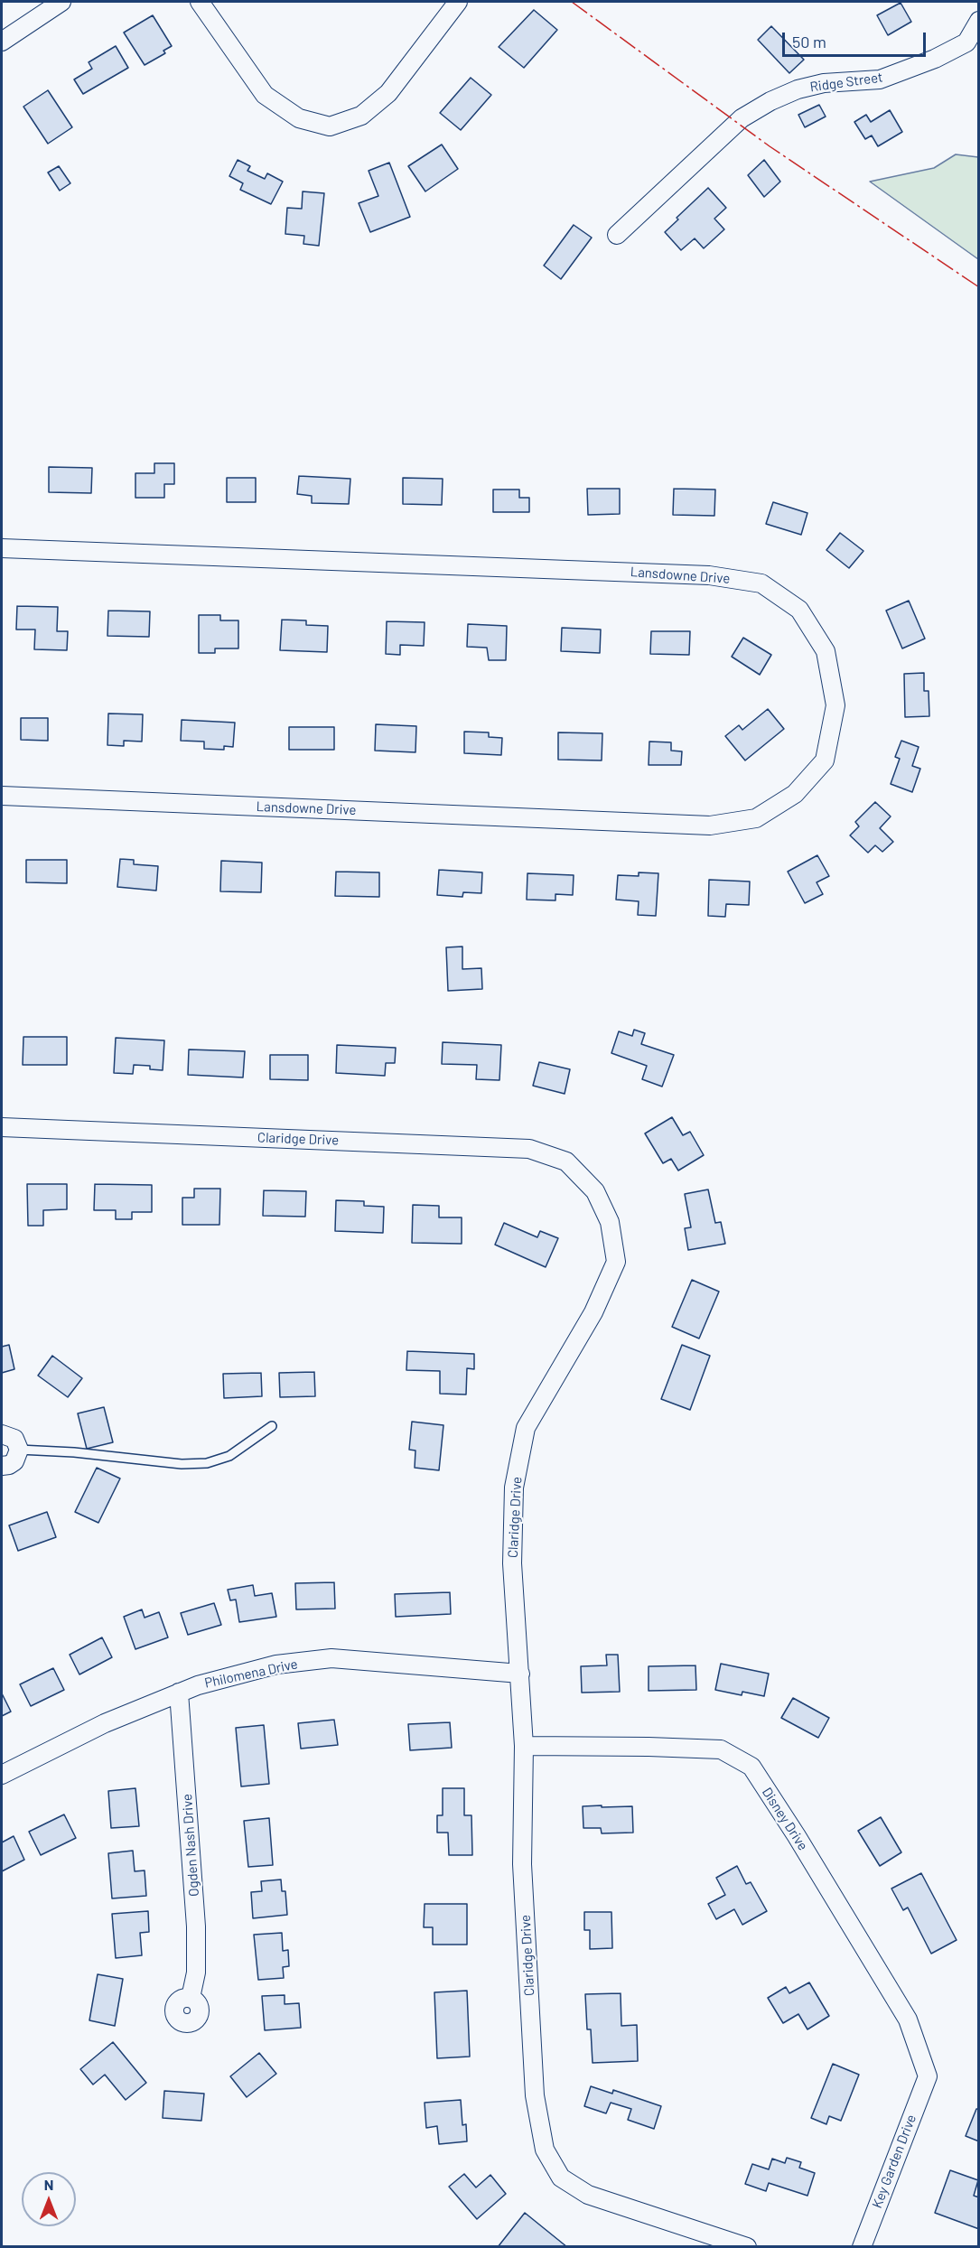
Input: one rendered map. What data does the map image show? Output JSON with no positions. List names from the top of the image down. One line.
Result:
{"streets":{"street":["Ridge Street","Lansdowne Drive","Claridge Drive","Philomena Drive","Disney Drive","Ogden Nash Drive","Key Garden Drive"]},"crossings":[["Claridge Drive","Philomena Drive"],["Claridge Drive","Disney Drive"],["Philomena Drive","Ogden Nash Drive"],["Disney Drive","Key Garden Drive"]],"scale_bar":"50 m","north":"top"}
